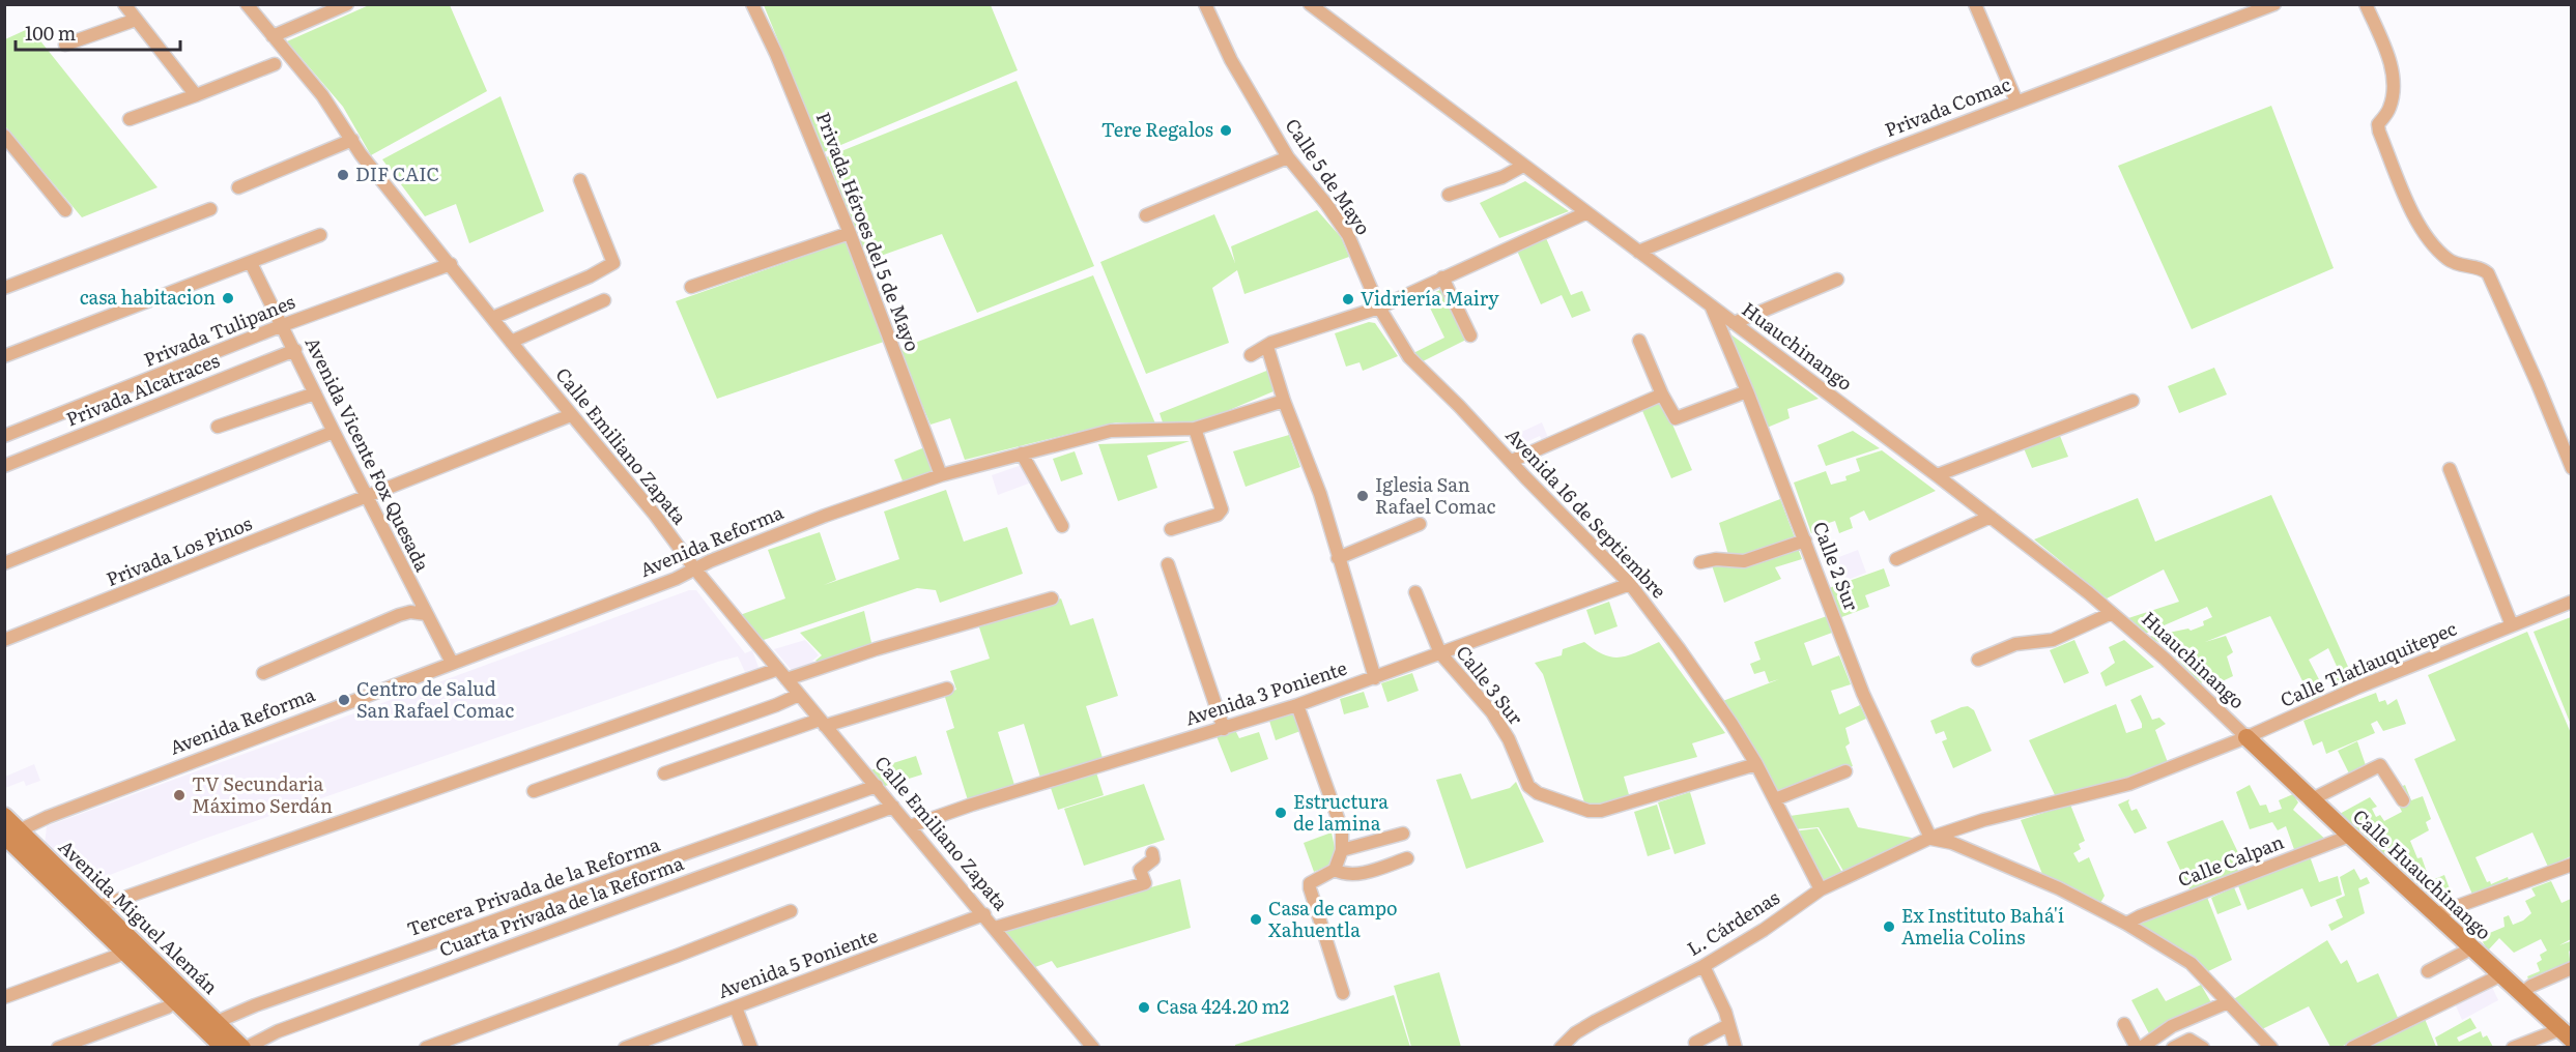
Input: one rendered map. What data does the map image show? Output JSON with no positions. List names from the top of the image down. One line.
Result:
{"streets":{"main road":["Calle Huauchinango","Avenida Miguel Alemán"],"street":["Privada Comac","Calle 5 de Mayo","Privada Héroes del 5 de Mayo","Privada Tulipanes","Huauchinango","Privada Alcatraces","Calle Emiliano Zapata","Avenida Vicente Fox Quesada","Avenida 16 de Septiembre","Avenida Reforma","Privada Los Pinos","Calle 2 Sur","Calle Tlatlauquitepec","Calle 3 Sur","Avenida 3 Poniente","Calle Calpan","Tercera Privada de la Reforma","Cuarta Privada de la Reforma","L. Cárdenas","Avenida 5 Poniente"]},"crossings":[["Privada Comac","Huauchinango"],["Calle 5 de Mayo","Avenida 16 de Septiembre"],["Privada Héroes del 5 de Mayo","Avenida Reforma"],["Privada Tulipanes","Calle Emiliano Zapata"],["Privada Tulipanes","Avenida Vicente Fox Quesada"],["Huauchinango","Calle 2 Sur"],["Huauchinango","Calle Tlatlauquitepec"],["Huauchinango","Calle Huauchinango"],["Privada Alcatraces","Avenida Vicente Fox Quesada"],["Calle Emiliano Zapata","Avenida Reforma"],["Calle Emiliano Zapata","Privada Los Pinos"],["Calle Emiliano Zapata","Avenida 3 Poniente"],["Calle Emiliano Zapata","Tercera Privada de la Reforma"],["Calle Emiliano Zapata","Cuarta Privada de la Reforma"],["Calle Emiliano Zapata","Avenida 5 Poniente"],["Avenida Vicente Fox Quesada","Avenida Reforma"],["Avenida Vicente Fox Quesada","Privada Los Pinos"],["Avenida 16 de Septiembre","Calle 3 Sur"],["Avenida 16 de Septiembre","Avenida 3 Poniente"],["Avenida 16 de Septiembre","L. Cárdenas"],["Avenida Reforma","Avenida Miguel Alemán"],["Calle 2 Sur","Calle Tlatlauquitepec"],["Calle 2 Sur","L. Cárdenas"],["Calle Tlatlauquitepec","Calle Huauchinango"],["Calle Tlatlauquitepec","L. Cárdenas"],["Calle 3 Sur","Avenida 3 Poniente"],["Calle Calpan","Calle Huauchinango"],["Tercera Privada de la Reforma","Avenida Miguel Alemán"],["Cuarta Privada de la Reforma","Avenida Miguel Alemán"]],"places":["Tere Regalos","DIF CAIC","casa habitacion","Vidriería Mairy","Iglesia San Rafael Comac","Centro de Salud San Rafael Comac","TV Secundaria Máximo Serdán","Estructura de lamina","Casa de campo Xahuentla","Ex Instituto Bahá'í Amelia Colins","Casa 424.20 m2"],"scale_bar":"100 m"}
